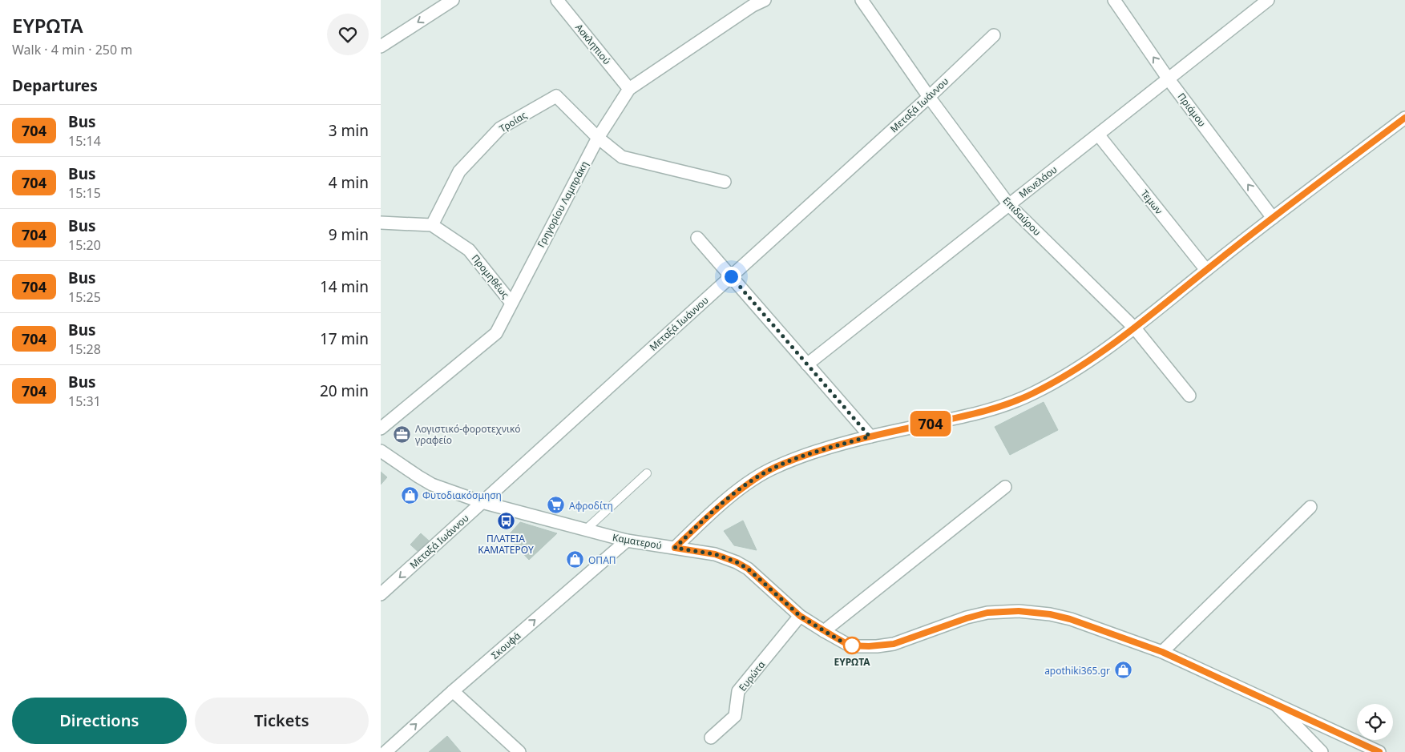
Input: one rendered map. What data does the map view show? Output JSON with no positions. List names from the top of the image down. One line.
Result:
{"streets":{"street":["Ασκληπιού","Μεταξά Ιωάννου","Πριάμου","Τροίας","Μενελάου","Τεμων","Γρηγορίου Λαμπράκη","Επιδαύρου","Προμηθέως","Καματερού","Σκουφά","Ευρώτα"]},"crossings":[["Ασκληπιού","Γρηγορίου Λαμπράκη"],["Μεταξά Ιωάννου","Επιδαύρου"],["Μεταξά Ιωάννου","Καματερού"],["Πριάμου","Μενελάου"],["Πριάμου","Καματερού"],["Τροίας","Γρηγορίου Λαμπράκη"],["Τροίας","Προμηθέως"],["Μενελάου","Τεμων"],["Μενελάου","Επιδαύρου"],["Τεμων","Καματερού"],["Γρηγορίου Λαμπράκη","Προμηθέως"],["Επιδαύρου","Καματερού"],["Καματερού","Σκουφά"]],"one_way":["Πριάμου","Σκουφά"],"places":{"office":["Λογιστικό-φοροτεχνικό γραφείο"],"shop":["Φυτοδιακόσμηση","ΟΠΑΠ","apothiki365.gr"],"supermarket":["Αφροδίτη"],"bus stop":["ΠΛΑΤΕΙΑ ΚΑΜΑΤΕΡΟΥ"],"other":["ΕΥΡΩΤΑ"]},"lines":["bus line 704"],"page":{"heading":[["ΕΥΡΩΤΑ","Walk · 4 min · 250 m"],"Departures"],"on_map":"704","list":[{"mark":"704","name":"Bus","note":"15:14","value":"3 min"},{"mark":"704","name":"Bus","note":"15:15","value":"4 min"},{"mark":"704","name":"Bus","note":"15:20","value":"9 min"},{"mark":"704","name":"Bus","note":"15:25","value":"14 min"},{"mark":"704","name":"Bus","note":"15:28","value":"17 min"},{"mark":"704","name":"Bus","note":"15:31","value":"20 min"}],"buttons":["Directions","Tickets"]}}
